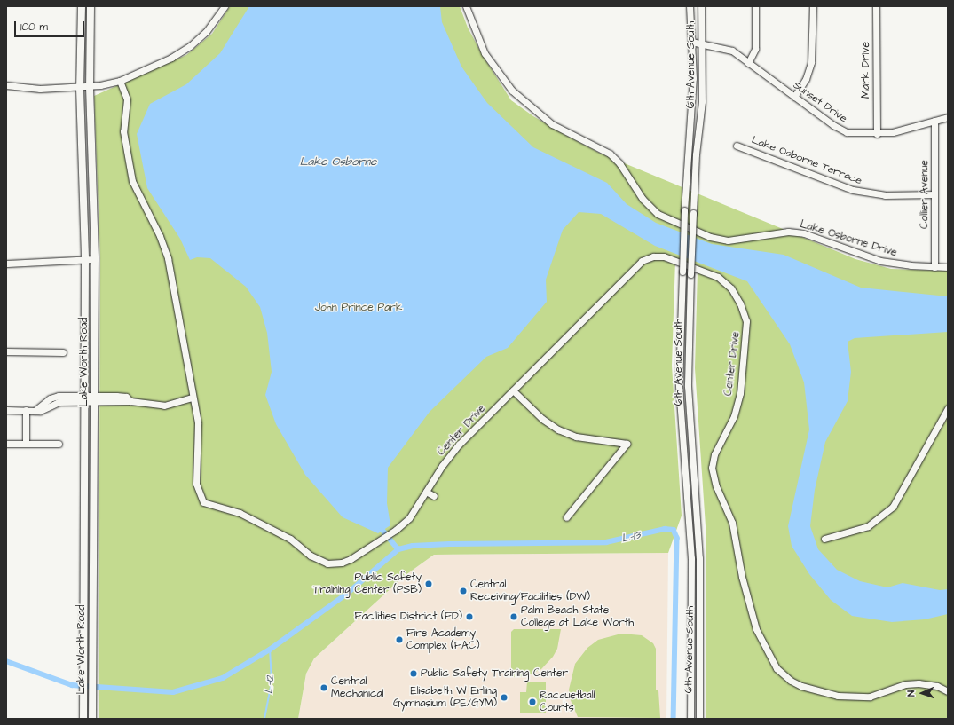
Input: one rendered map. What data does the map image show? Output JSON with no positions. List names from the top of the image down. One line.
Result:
{"streets":{"main road":["Lake Worth Road"],"street":["6th Avenue South","Mark Drive","Sunset Drive","Lake Osborne Terrace","Collier Avenue","Lake Osborne Drive","Center Drive"]},"crossings":[["6th Avenue South","Sunset Drive"],["Mark Drive","Sunset Drive"],["Sunset Drive","Collier Avenue"],["Lake Osborne Terrace","Collier Avenue"],["Collier Avenue","Lake Osborne Drive"]],"water":["Lake Osborne","L-13","L-12"],"parks":["John Prince Park"],"places":["Public Safety Training Center (PSB)","Central Receiving/Facilities (DW)","Facilities District (FD)","Palm Beach State College at Lake Worth","Fire Academy Complex (FAC)","Public Safety Training Center","Central Mechanical","Elisabeth W Erling Gymnasium (PE/GYM)","Racquetball Courts"],"scale_bar":"100 m","north":"left"}
